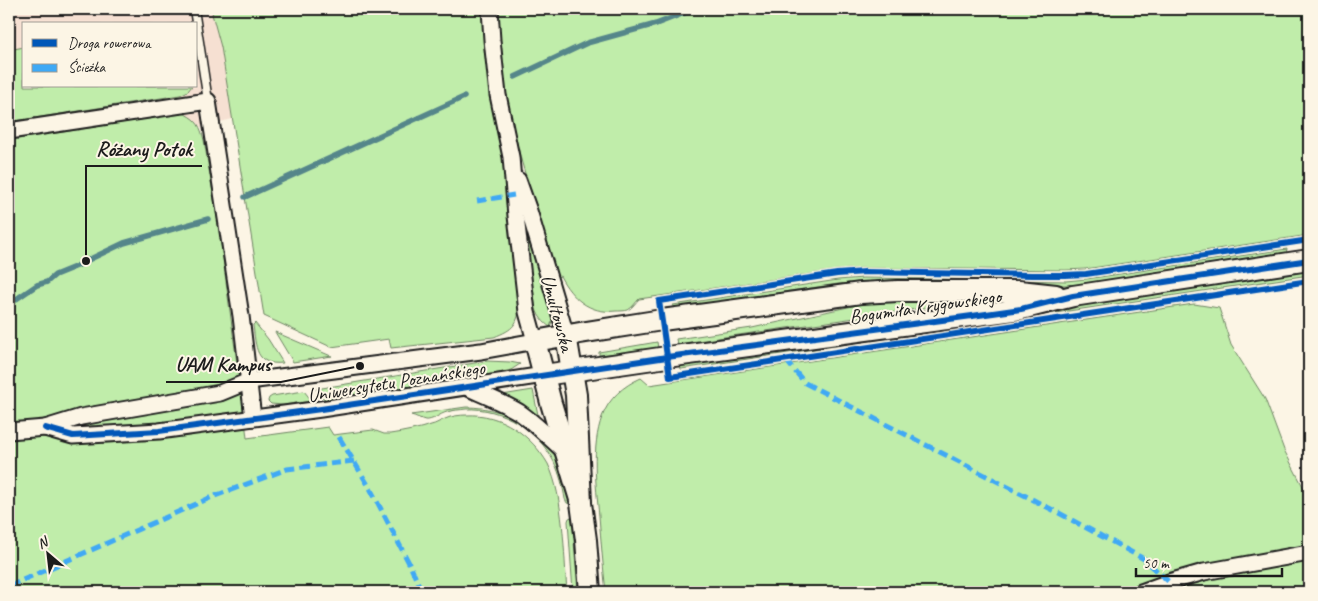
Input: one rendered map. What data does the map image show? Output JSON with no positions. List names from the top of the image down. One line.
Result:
{"streets":{"street":["Bogumiła Krygowskiego","Umultowska","Uniwersytetu Poznańskiego"]},"crossings":[["Bogumiła Krygowskiego","Umultowska"],["Bogumiła Krygowskiego","Uniwersytetu Poznańskiego"],["Umultowska","Uniwersytetu Poznańskiego"]],"places":["Różany Potok","UAM Kampus"],"legend":["Droga rowerowa","Ścieżka"],"scale_bar":"50 m","north":"top left"}
